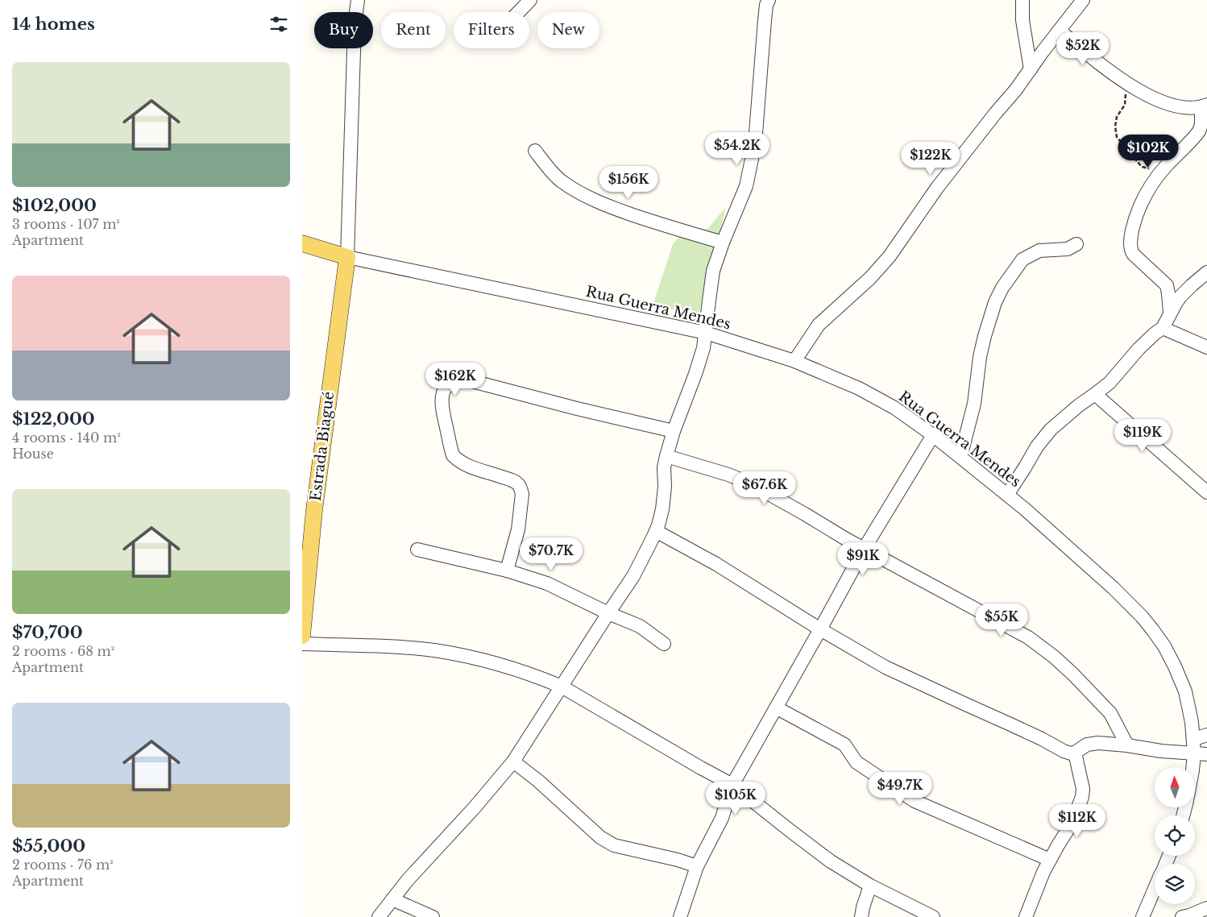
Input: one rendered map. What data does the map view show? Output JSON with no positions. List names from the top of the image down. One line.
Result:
{"streets":{"main road":["Estrada Biagué"],"street":["Rua Guerra Mendes"]},"crossings":[["Rua Guerra Mendes","Estrada Biagué"]],"north":"top","page":{"heading":"14 homes","chip":["Buy","Rent","Filters","New"],"price":["$52K","$54.2K","$102K","$122K","$156K","$162K","$119K","$67.6K","$70.7K","$91K","$55K","$49.7K","$105K","$112K"],"list":[{"name":"$102,000","note":"3 rooms · 107 m² · Apartment"},{"name":"$122,000","note":"4 rooms · 140 m² · House"},{"name":"$70,700","note":"2 rooms · 68 m² · Apartment"},{"name":"$55,000","note":"2 rooms · 76 m² · Apartment"}]}}
